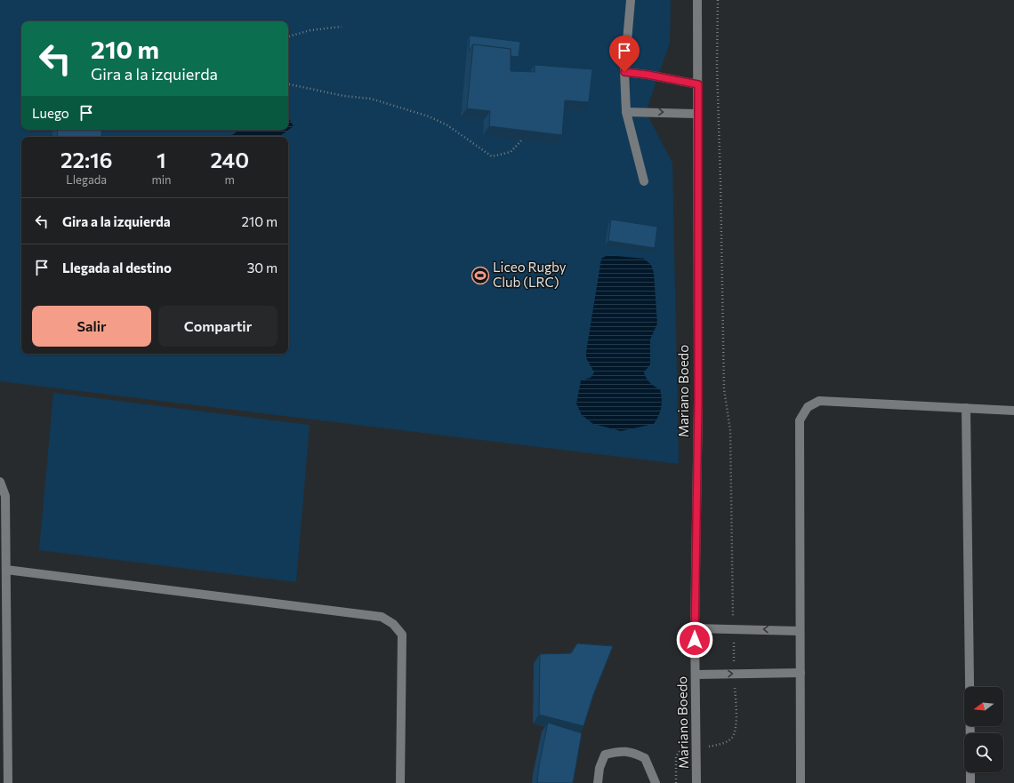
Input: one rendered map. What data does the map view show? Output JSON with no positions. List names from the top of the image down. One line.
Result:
{"streets":{"street":["Mariano Boedo"]},"places":{"sports":["Liceo Rugby Club (LRC)"]},"north":"left","page":{"turn":["210 m","Gira a la izquierda"],"then":"Luego","eta":["22:16","Llegada","1","min","240","m"],"list":[{"name":"Gira a la izquierda","value":"210 m"},{"name":"Llegada al destino","value":"30 m"}],"buttons":["Salir","Compartir"]}}
